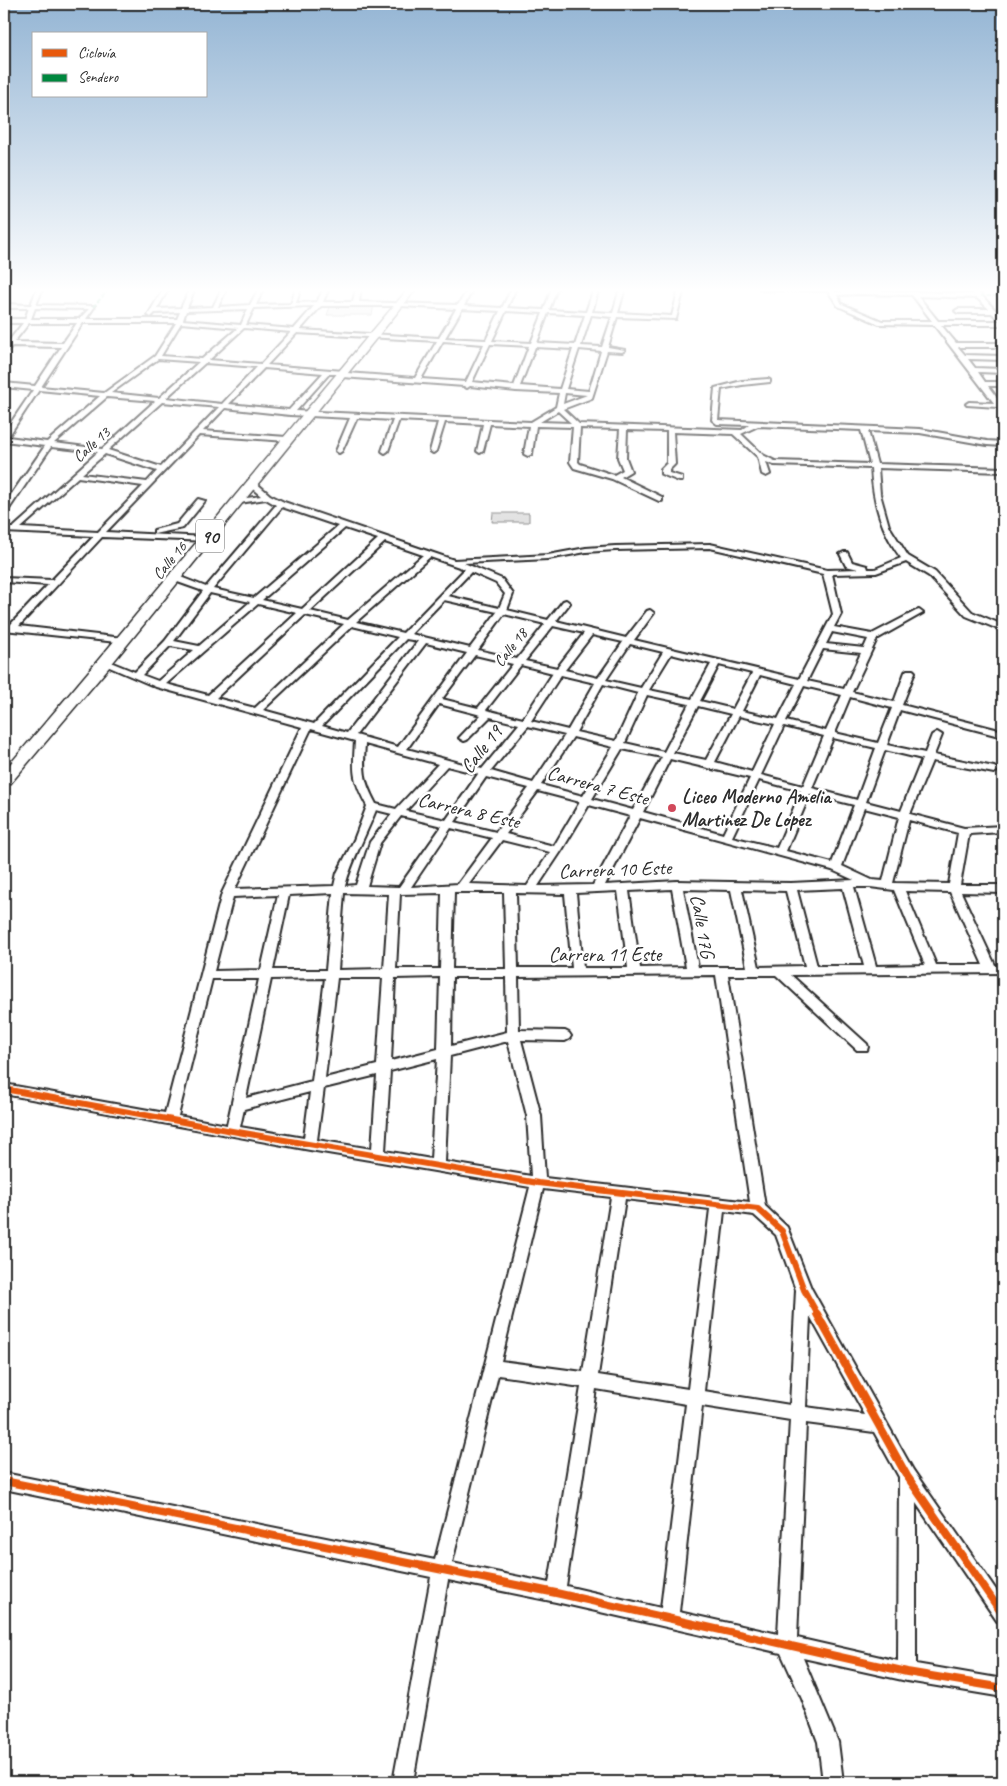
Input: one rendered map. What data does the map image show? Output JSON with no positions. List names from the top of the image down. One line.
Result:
{"streets":{"highway":["90","Calle 16"],"street":["Calle 13","Calle 18","Calle 19","Carrera 7 Este","Carrera 8 Este","Carrera 10 Este","Calle 17G","Carrera 11 Este"]},"crossings":[["Calle 16","Carrera 7 Este"],["Calle 19","Carrera 7 Este"],["Calle 19","Carrera 8 Este"],["Calle 19","Carrera 10 Este"],["Carrera 7 Este","Carrera 10 Este"],["Carrera 10 Este","Calle 17G"],["Calle 17G","Carrera 11 Este"]],"places":["Liceo Moderno Amelia Martinez De Lopez"],"legend":["Ciclovía","Sendero"]}
